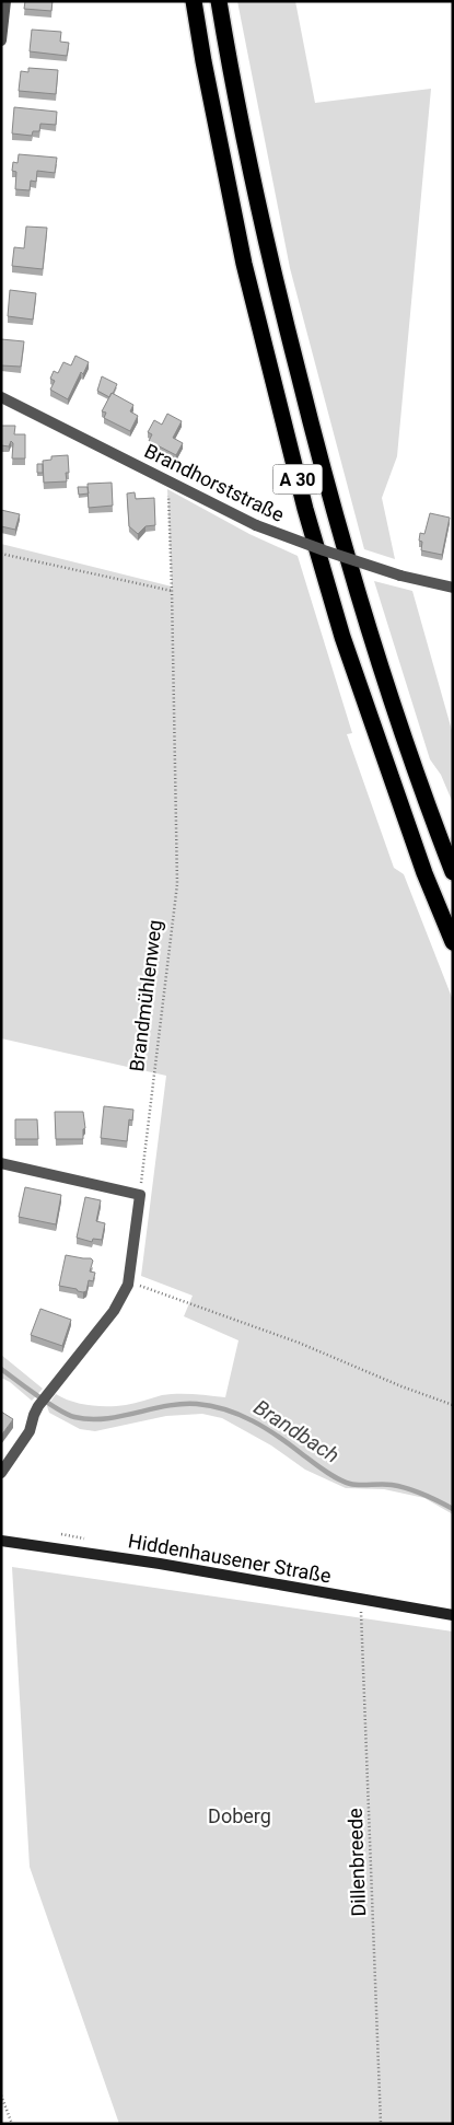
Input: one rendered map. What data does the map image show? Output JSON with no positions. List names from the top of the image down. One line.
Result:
{"streets":{"highway":["A 30"],"street":["Brandhorststraße","Hiddenhausener Straße"],"path":["Brandmühlenweg","Dillenbreede"]},"crossings":[["Brandhorststraße","Brandmühlenweg"],["Hiddenhausener Straße","Dillenbreede"]],"water":["Brandbach"],"parks":["Doberg"]}
